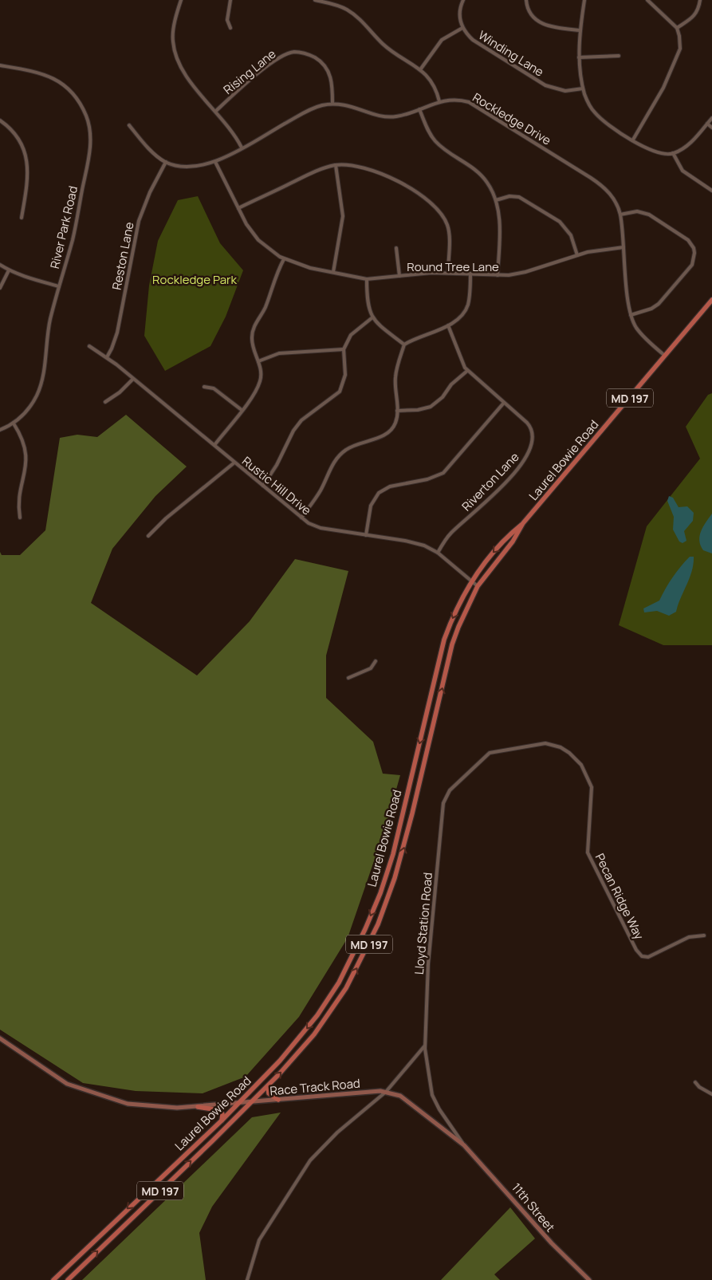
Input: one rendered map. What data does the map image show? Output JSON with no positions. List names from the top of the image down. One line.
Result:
{"streets":{"main road":["MD 197","Laurel Bowie Road","Race Track Road","11th Street"],"street":["Winding Lane","Rising Lane","Rockledge Drive","River Park Road","Reston Lane","Round Tree Lane","Riverton Lane","Rustic Hill Drive","Pecan Ridge Way","Lloyd Station Road"]},"crossings":[["Rising Lane","Rockledge Drive"],["Rockledge Drive","Reston Lane"],["Rockledge Drive","Round Tree Lane"],["Rockledge Drive","Laurel Bowie Road"],["Reston Lane","Rustic Hill Drive"],["Laurel Bowie Road","Rustic Hill Drive"],["Laurel Bowie Road","Race Track Road"],["Riverton Lane","Rustic Hill Drive"],["Pecan Ridge Way","Lloyd Station Road"],["Lloyd Station Road","Race Track Road"],["Lloyd Station Road","11th Street"],["Race Track Road","11th Street"]],"parks":["Rockledge Park"]}
